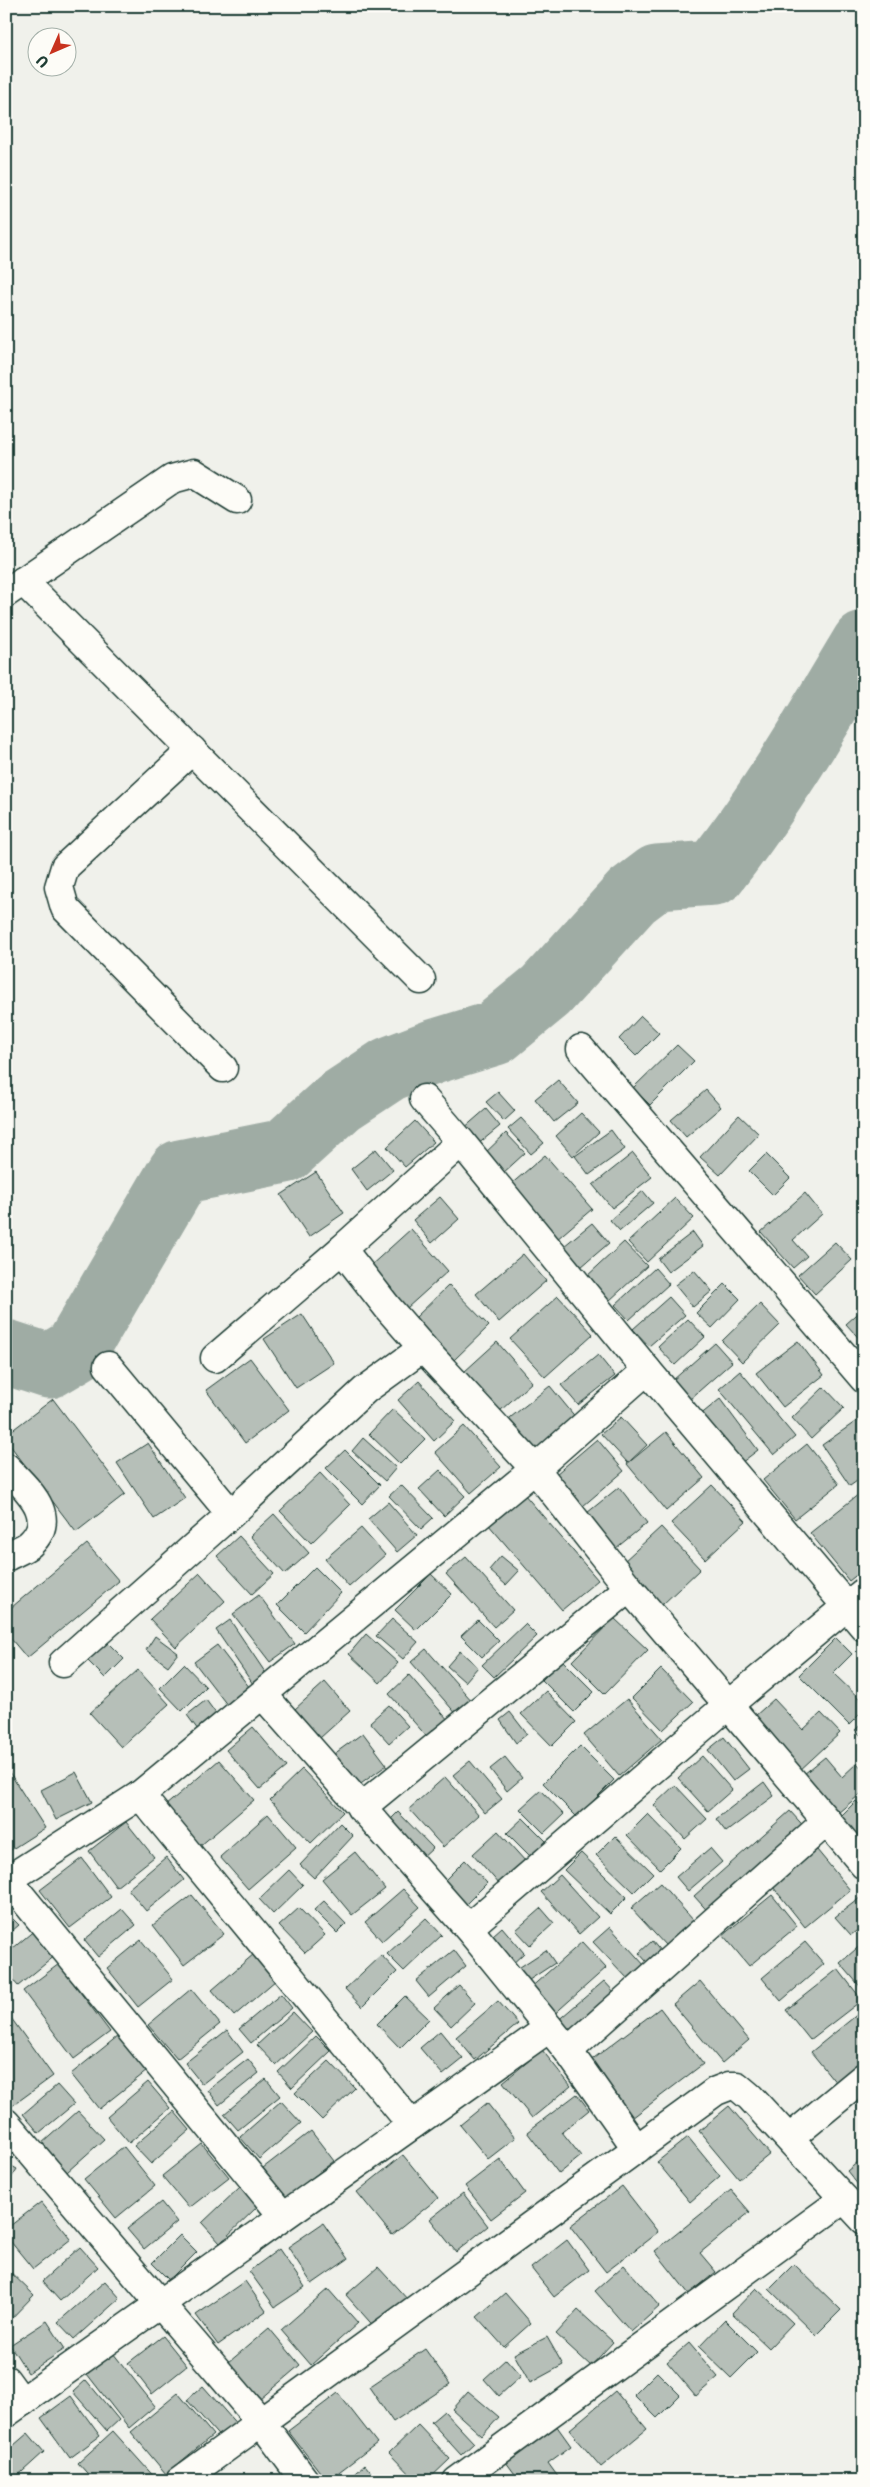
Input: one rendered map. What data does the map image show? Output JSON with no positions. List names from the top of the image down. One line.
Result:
{"north":"bottom left"}
